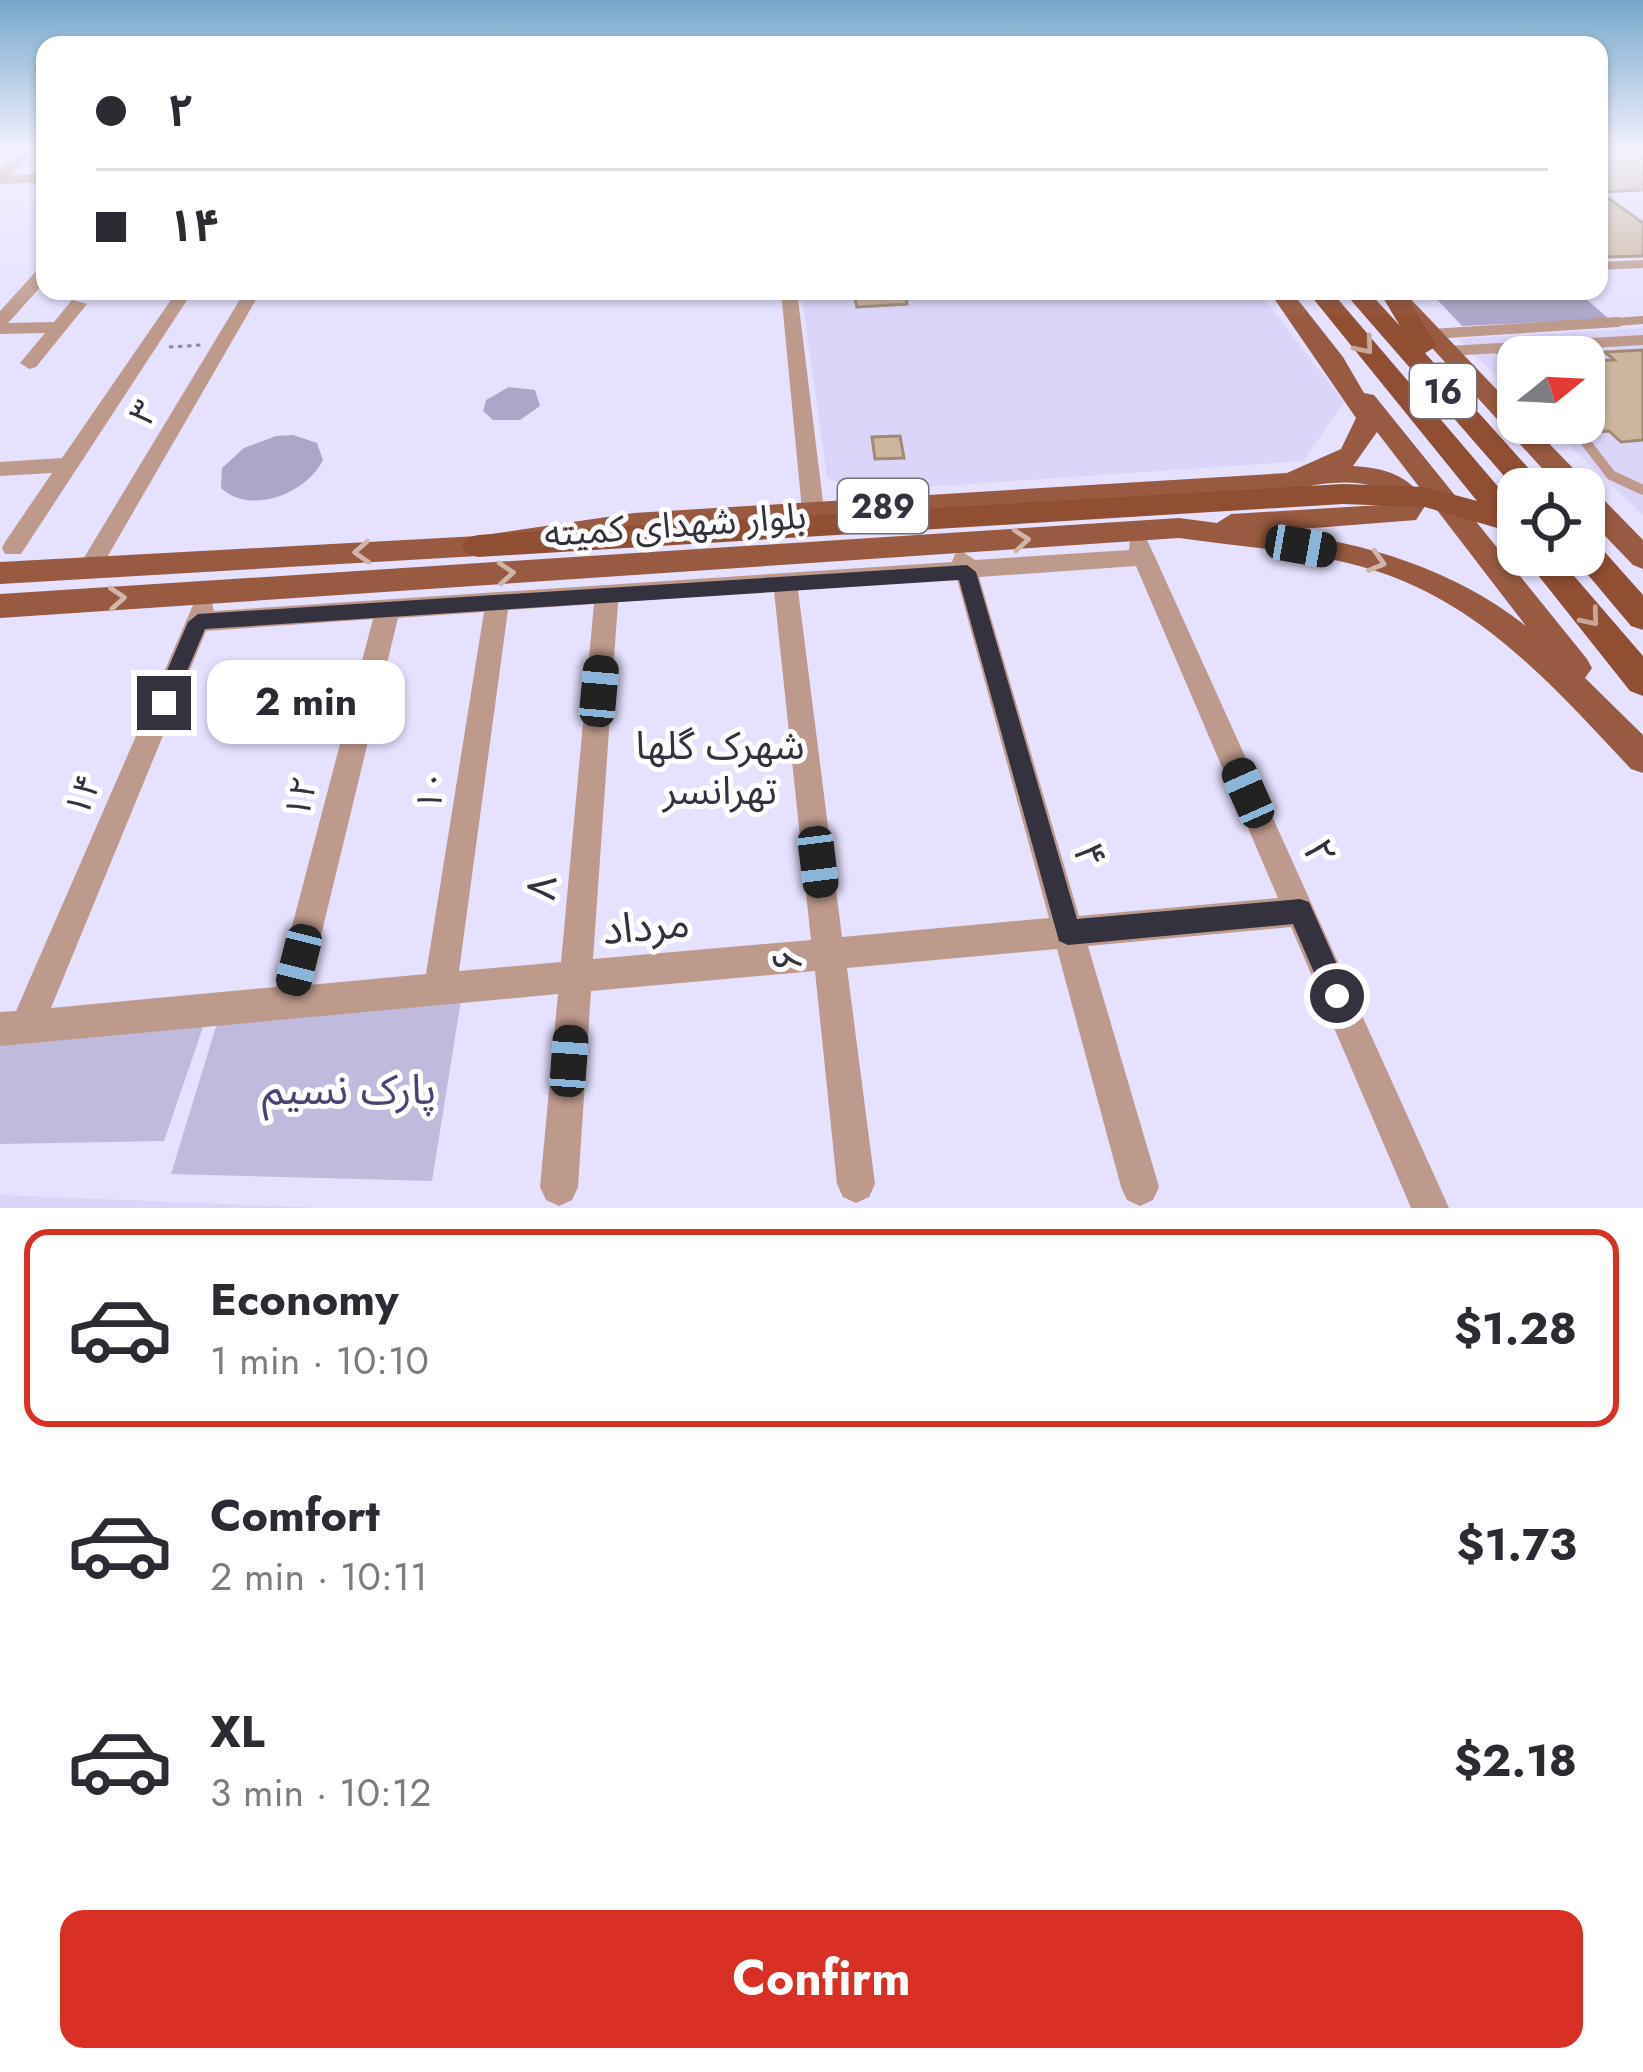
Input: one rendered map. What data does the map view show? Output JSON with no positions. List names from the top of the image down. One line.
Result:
{"streets":{"highway":["16"],"main road":["289","بلوار شهدای کمیته"],"street":["۳","۱۰","۱۴","۱۲","۲","۴","۸","مرداد","۶"]},"crossings":[["۳","بلوار شهدای کمیته"],["بلوار شهدای کمیته","۱۴"],["بلوار شهدای کمیته","۲"],["بلوار شهدای کمیته","۴"],["۱۰","مرداد"],["۱۴","مرداد"],["۱۲","مرداد"],["۲","مرداد"],["۴","مرداد"],["۸","مرداد"],["مرداد","۶"]],"districts":["شهرک گلها تهرانسر"],"parks":["پارک نسیم"],"north":"right","page":{"banner":["۲","۱۴"],"bubble":"2 min","list":[{"name":"Economy","note":"1 min · 10:10","value":"$1.28"},{"name":"Comfort","note":"2 min · 10:11","value":"$1.73"},{"name":"XL","note":"3 min · 10:12","value":"$2.18"}],"buttons":"Confirm"}}
